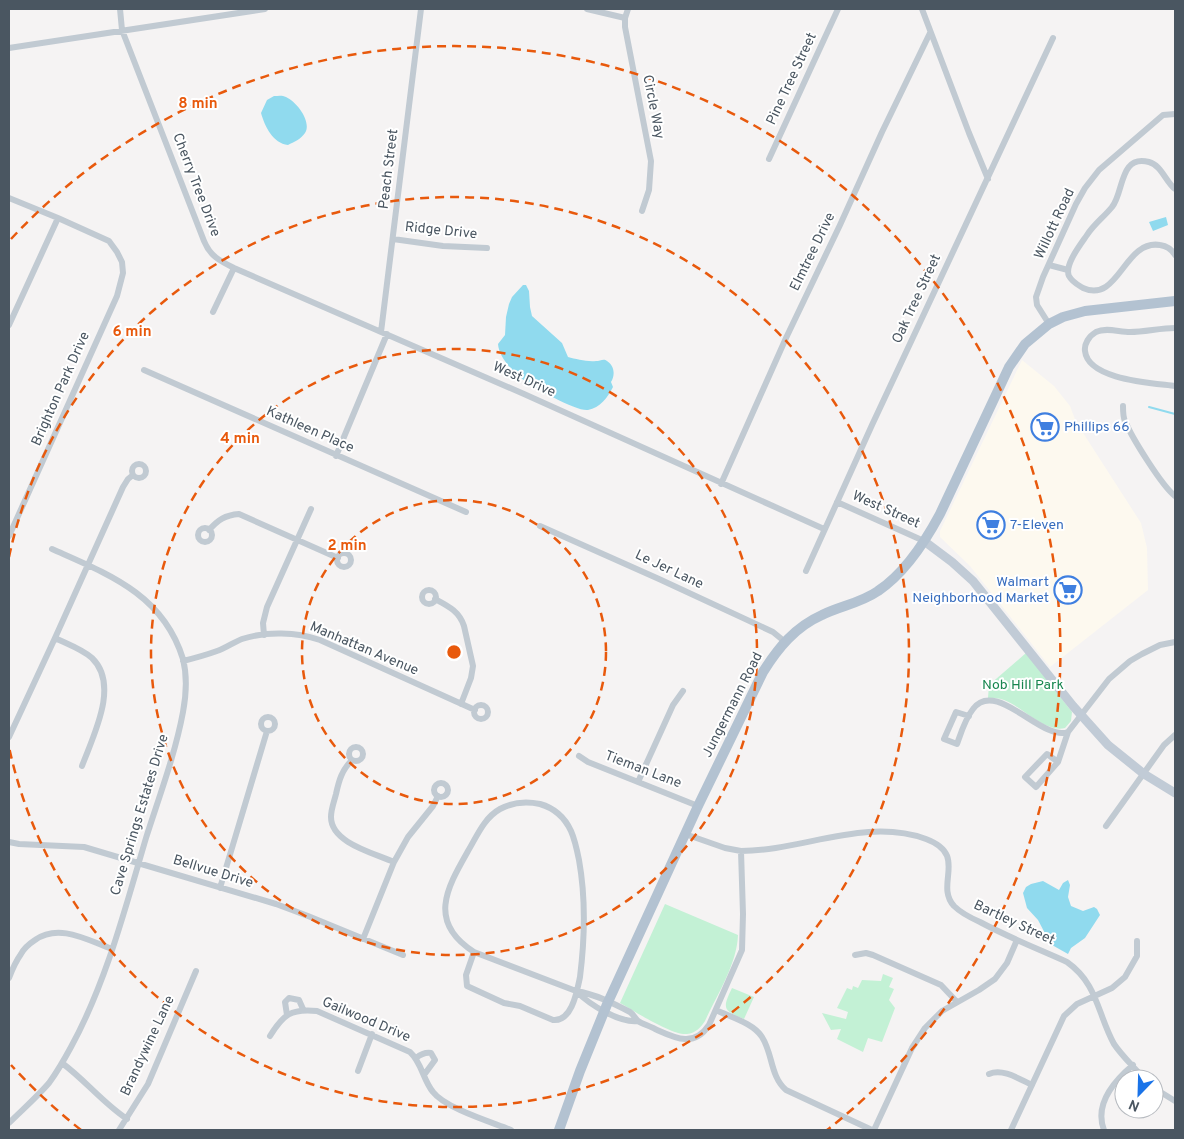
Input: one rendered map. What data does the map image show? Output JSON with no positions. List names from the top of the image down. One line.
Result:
{"streets":{"main road":["Jungermann Road"],"street":["Pine Tree Street","Circle Way","Peach Street","Cherry Tree Drive","Willott Road","Ridge Drive","Elmtree Drive","Oak Tree Street","West Drive","Brighton Park Drive","Kathleen Place","West Street","Le Jer Lane","Manhattan Avenue","Tieman Lane","Cave Springs Estates Drive","Bellvue Drive","Bartley Street","Gailwood Drive","Brandywine Lane"]},"crossings":[["Peach Street","Ridge Drive"],["Peach Street","West Drive"],["Peach Street","Kathleen Place"],["Cherry Tree Drive","West Drive"],["Willott Road","Jungermann Road"],["Elmtree Drive","West Drive"],["Oak Tree Street","West Drive"],["Oak Tree Street","West Street"],["West Street","Jungermann Road"],["Le Jer Lane","Jungermann Road"],["Manhattan Avenue","Cave Springs Estates Drive"],["Jungermann Road","Tieman Lane"],["Jungermann Road","Bartley Street"],["Cave Springs Estates Drive","Bellvue Drive"]],"parks":["Nob Hill Park"],"places":{"supermarket":["Phillips 66","7-Eleven","Walmart Neighborhood Market"]},"north":"bottom left","rings":["8 min","6 min","4 min","2 min"]}
